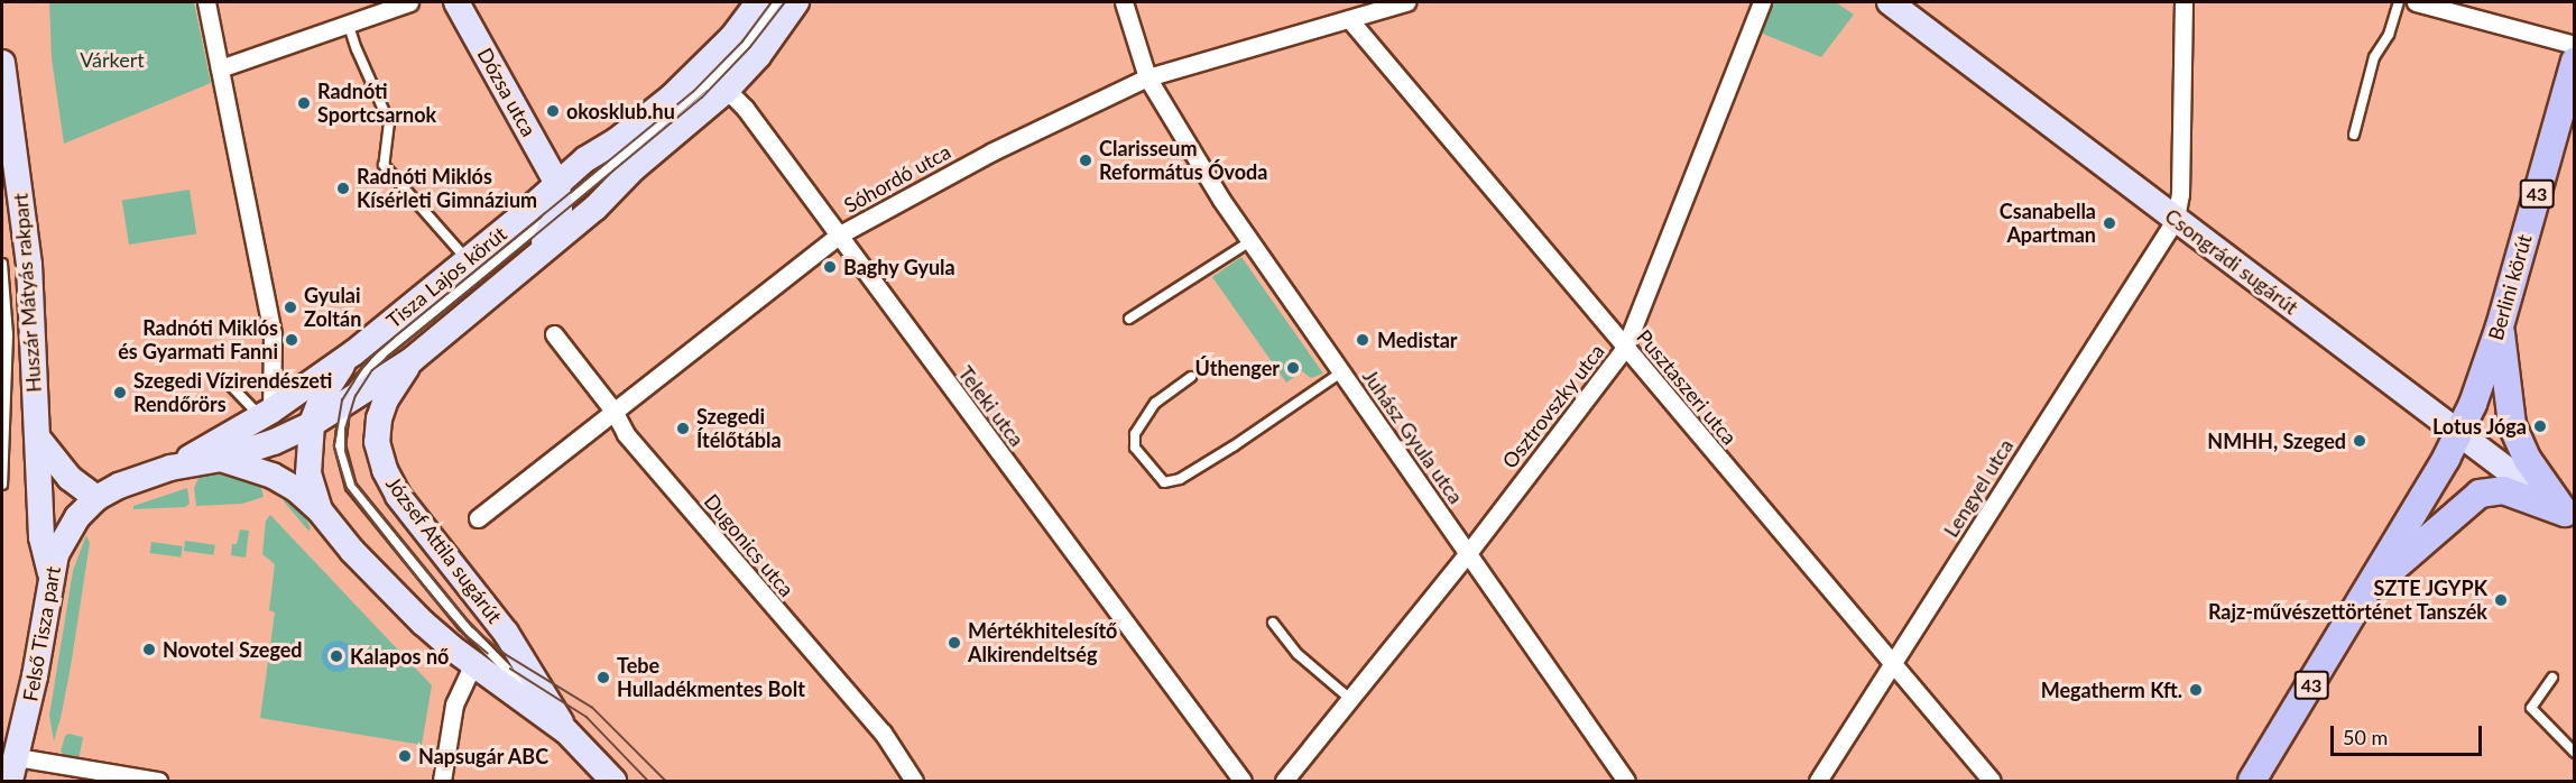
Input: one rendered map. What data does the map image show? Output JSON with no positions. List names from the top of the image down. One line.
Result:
{"streets":{"main road":["43","Berlini körút"],"street":["Dózsa utca","Sóhordó utca","Csongrádi sugárút","Tisza Lajos körút","Huszár Mátyás rakpart","Pusztaszeri utca","Teleki utca","Osztrovszky utca","Juhász Gyula utca","Lengyel utca","Dugonics utca","József Attila sugárút","Felső Tisza part"]},"crossings":[["Dózsa utca","Tisza Lajos körút"],["Sóhordó utca","Pusztaszeri utca"],["Sóhordó utca","Teleki utca"],["Sóhordó utca","Juhász Gyula utca"],["Sóhordó utca","Dugonics utca"],["43","Csongrádi sugárút"],["43","Berlini körút"],["Csongrádi sugárút","Berlini körút"],["Csongrádi sugárút","Lengyel utca"],["Tisza Lajos körút","Teleki utca"],["Tisza Lajos körút","József Attila sugárút"],["Tisza Lajos körút","Felső Tisza part"],["Huszár Mátyás rakpart","Felső Tisza part"],["Pusztaszeri utca","Osztrovszky utca"],["Pusztaszeri utca","Lengyel utca"],["Osztrovszky utca","Juhász Gyula utca"]],"parks":["Várkert"],"places":["Radnóti Sportcsarnok","okosklub.hu","Clarisseum Református Óvoda","Radnóti Miklós Kísérleti Gimnázium","Csanabella Apartman","Baghy Gyula","Gyulai Zoltán","Radnóti Miklós és Gyarmati Fanni","Medistar","Úthenger","Szegedi Vízirendészeti Rendőrörs","Lotus Jóga","Szegedi Ítélőtábla","NMHH, Szeged","SZTE JGYPK Rajz-művészettörténet Tanszék","Mértékhitelesítő Alkirendeltség","Novotel Szeged","Kalapos nő","Tebe Hulladékmentes Bolt","Megatherm Kft.","Napsugár ABC"],"scale_bar":"50 m"}
